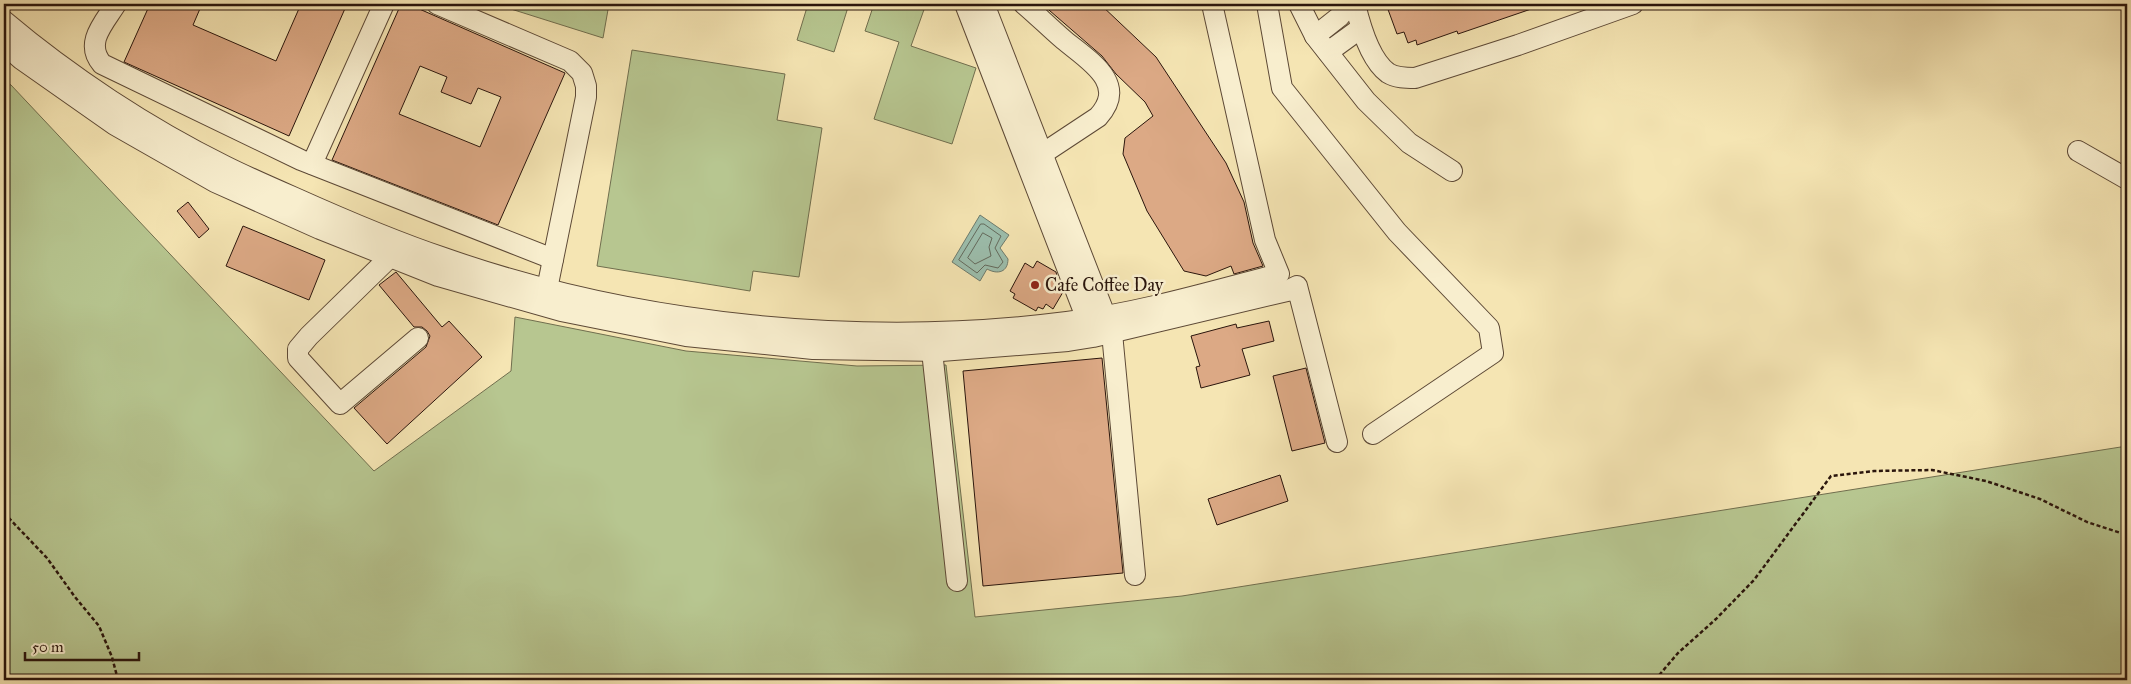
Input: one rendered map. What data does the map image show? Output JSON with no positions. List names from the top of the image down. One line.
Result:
{"places":["Cafe Coffee Day"],"scale_bar":"50 m"}
